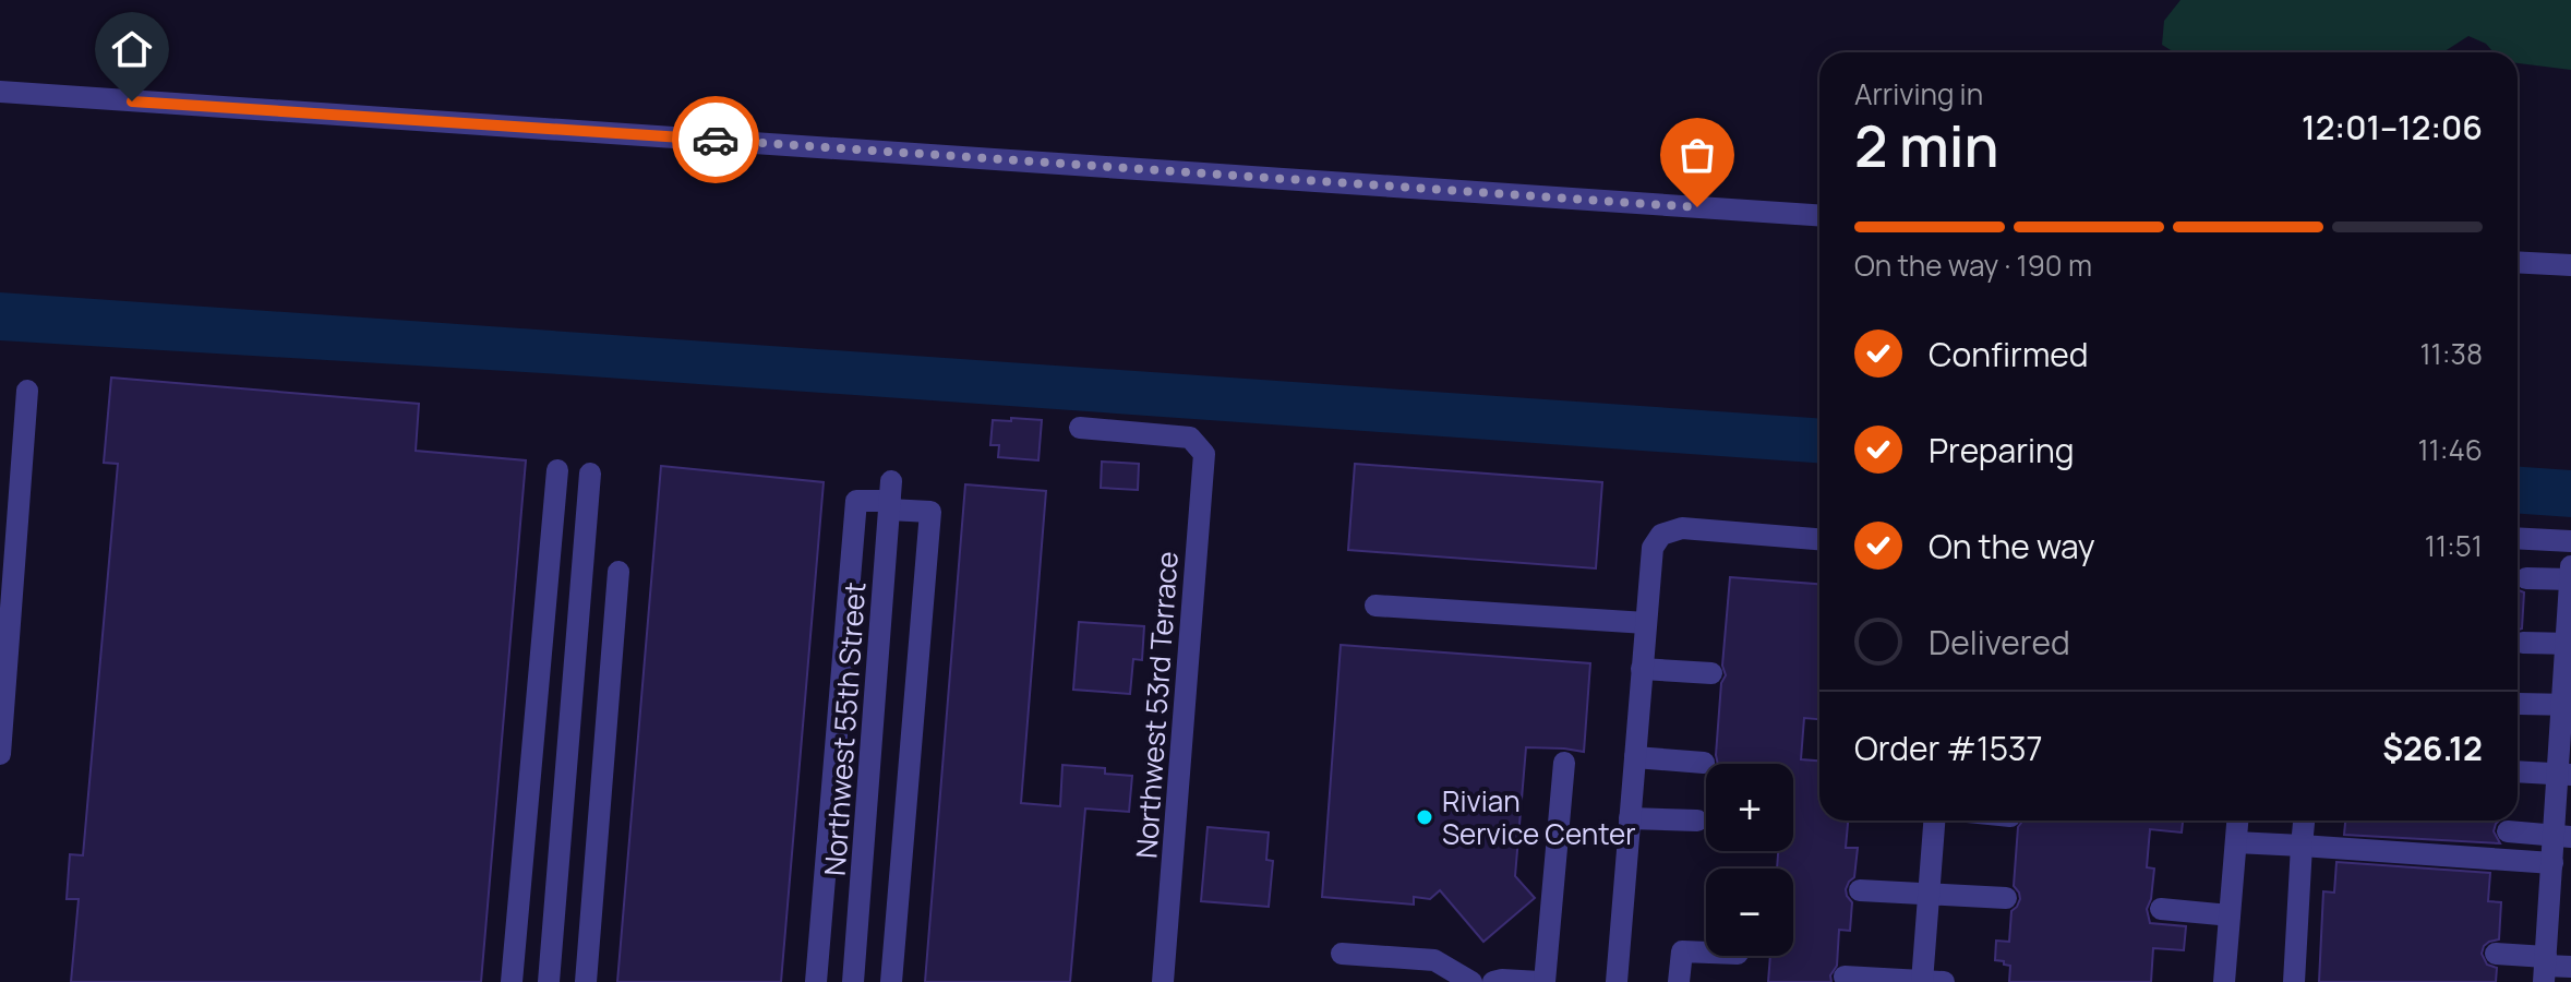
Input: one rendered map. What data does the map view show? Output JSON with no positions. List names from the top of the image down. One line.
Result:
{"streets":{"street":["Northwest 53rd Terrace","Northwest 55th Street"]},"places":["Rivian Service Center"],"page":{"heading":["2 min","Arriving in","12:01–12:06"],"panel":["Order #1537","$26.12"],"bar":"On the way · 190 m","list":[["Confirmed","11:38"],["Preparing","11:46"],["On the way","11:51"],"Delivered"],"map_buttons":["+","−"]}}
